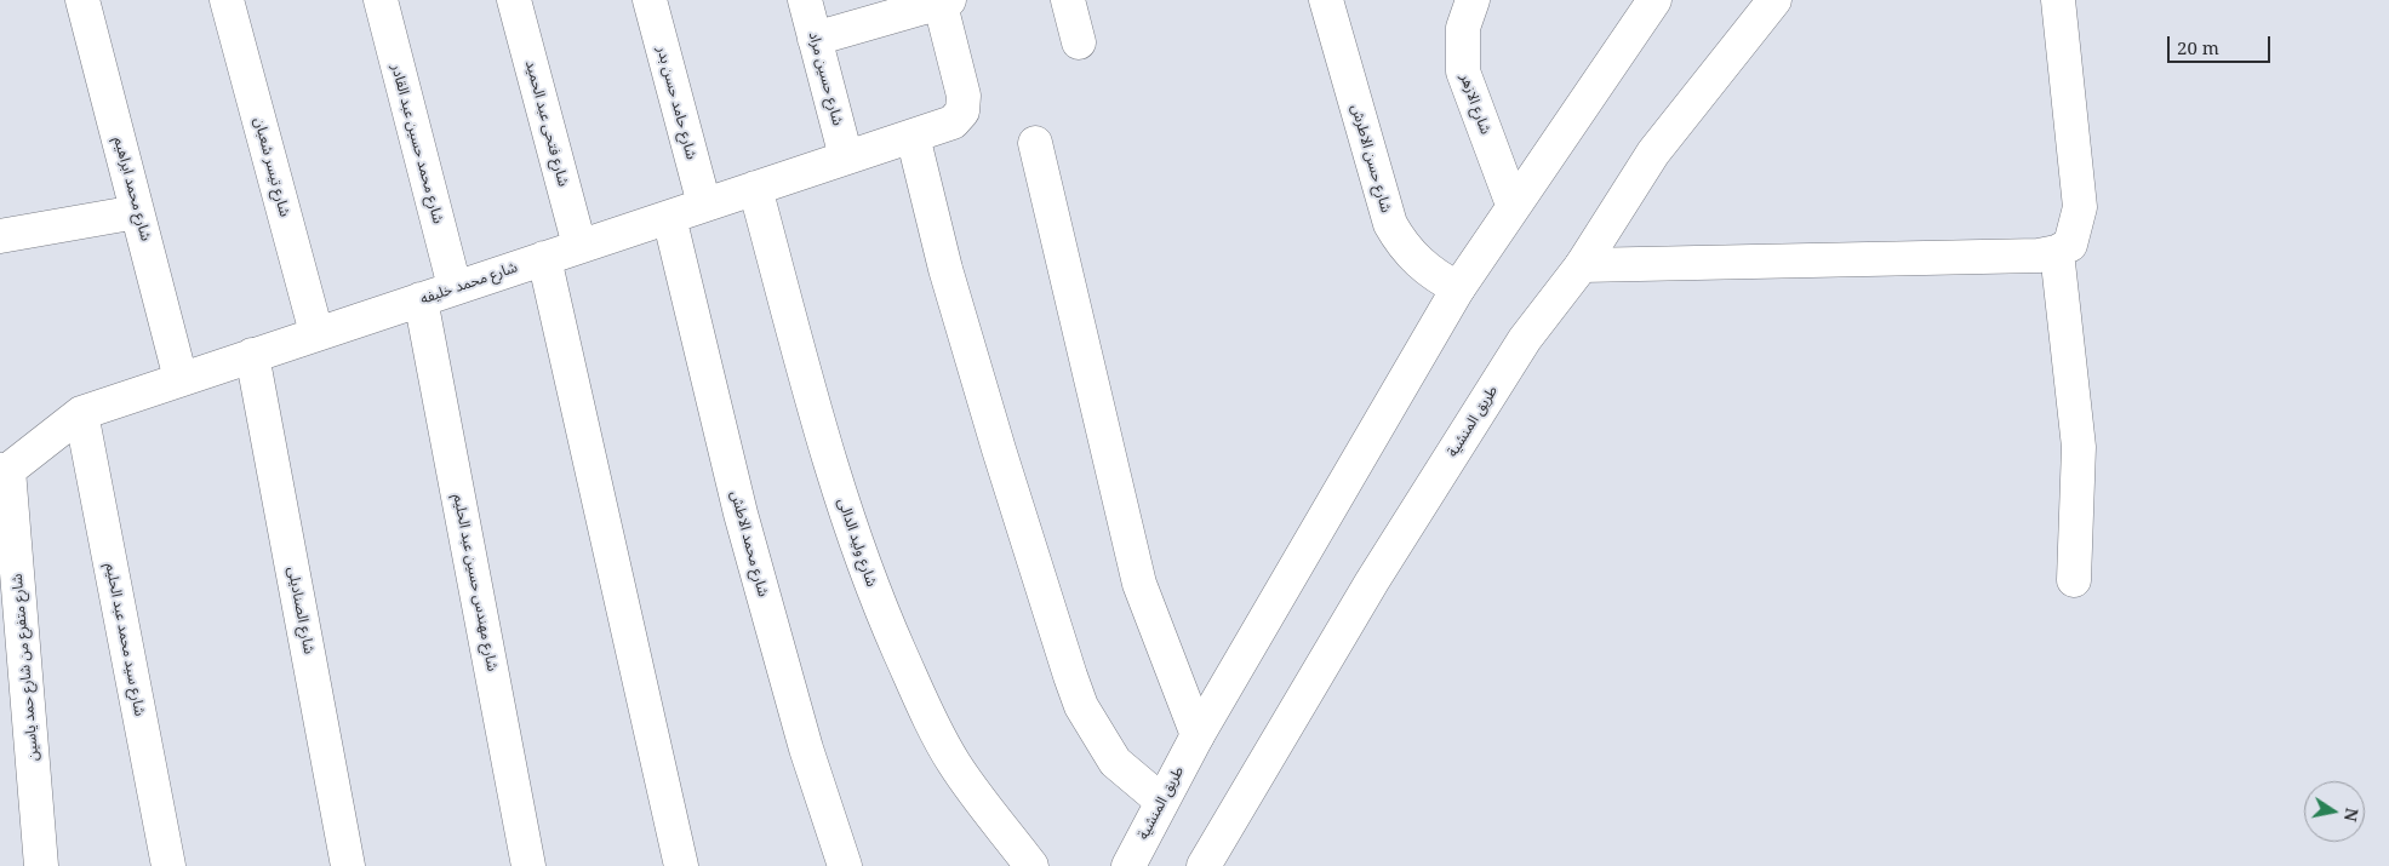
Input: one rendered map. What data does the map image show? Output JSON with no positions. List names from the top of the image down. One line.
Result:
{"streets":{"street":["شارع حسين مراد","شارع حامد حسن بدر","شارع الازهر","شارع فتحى عبد الحميد","شارع محمد حسين عبد القادر","شارع حسن الاطرش","شارع تيسر شعبان","شارع محمد ابراهيم","شارع محمد خليفه","طريق المنشية","شارع وليد الدالى","شارع محمد الاطش","شارع مهندس حسين عبد الحليم","شارع الصناديلى","شارع سيد محمد عبد الحليم","شارع متفرع من شارع حمد ياسين"]},"crossings":[["شارع حسين مراد","شارع محمد خليفه"],["شارع حامد حسن بدر","شارع محمد خليفه"],["شارع الازهر","طريق المنشية"],["شارع فتحى عبد الحميد","شارع محمد خليفه"],["شارع محمد حسين عبد القادر","شارع محمد خليفه"],["شارع حسن الاطرش","طريق المنشية"],["شارع تيسر شعبان","شارع محمد خليفه"],["شارع محمد ابراهيم","شارع محمد خليفه"],["شارع محمد خليفه","شارع وليد الدالى"],["شارع محمد خليفه","شارع محمد الاطش"],["شارع محمد خليفه","شارع مهندس حسين عبد الحليم"],["شارع محمد خليفه","شارع الصناديلى"],["شارع محمد خليفه","شارع سيد محمد عبد الحليم"],["شارع محمد خليفه","شارع متفرع من شارع حمد ياسين"]],"scale_bar":"20 m","north":"right"}
